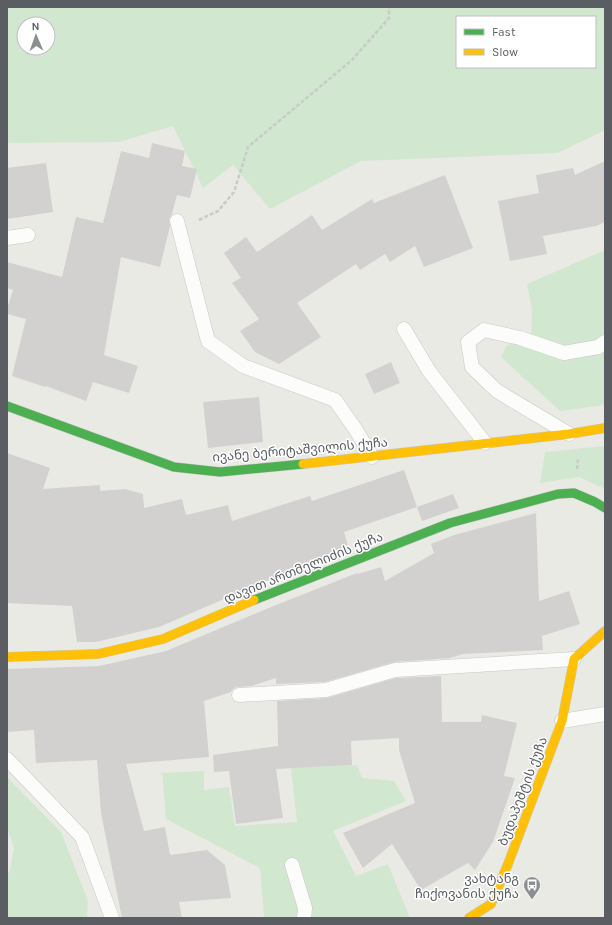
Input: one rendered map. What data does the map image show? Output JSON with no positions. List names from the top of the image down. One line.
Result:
{"streets":{"main road":["ივანე ბერიტაშვილის ქუჩა","დავით ართმელიძის ქუჩა","ბუდაპეშტის ქუჩა"]},"places":{"bus stop":["ვახტანგ ჩიქოვანის ქუჩა"]},"legend":["Fast","Slow"],"north":"top"}
